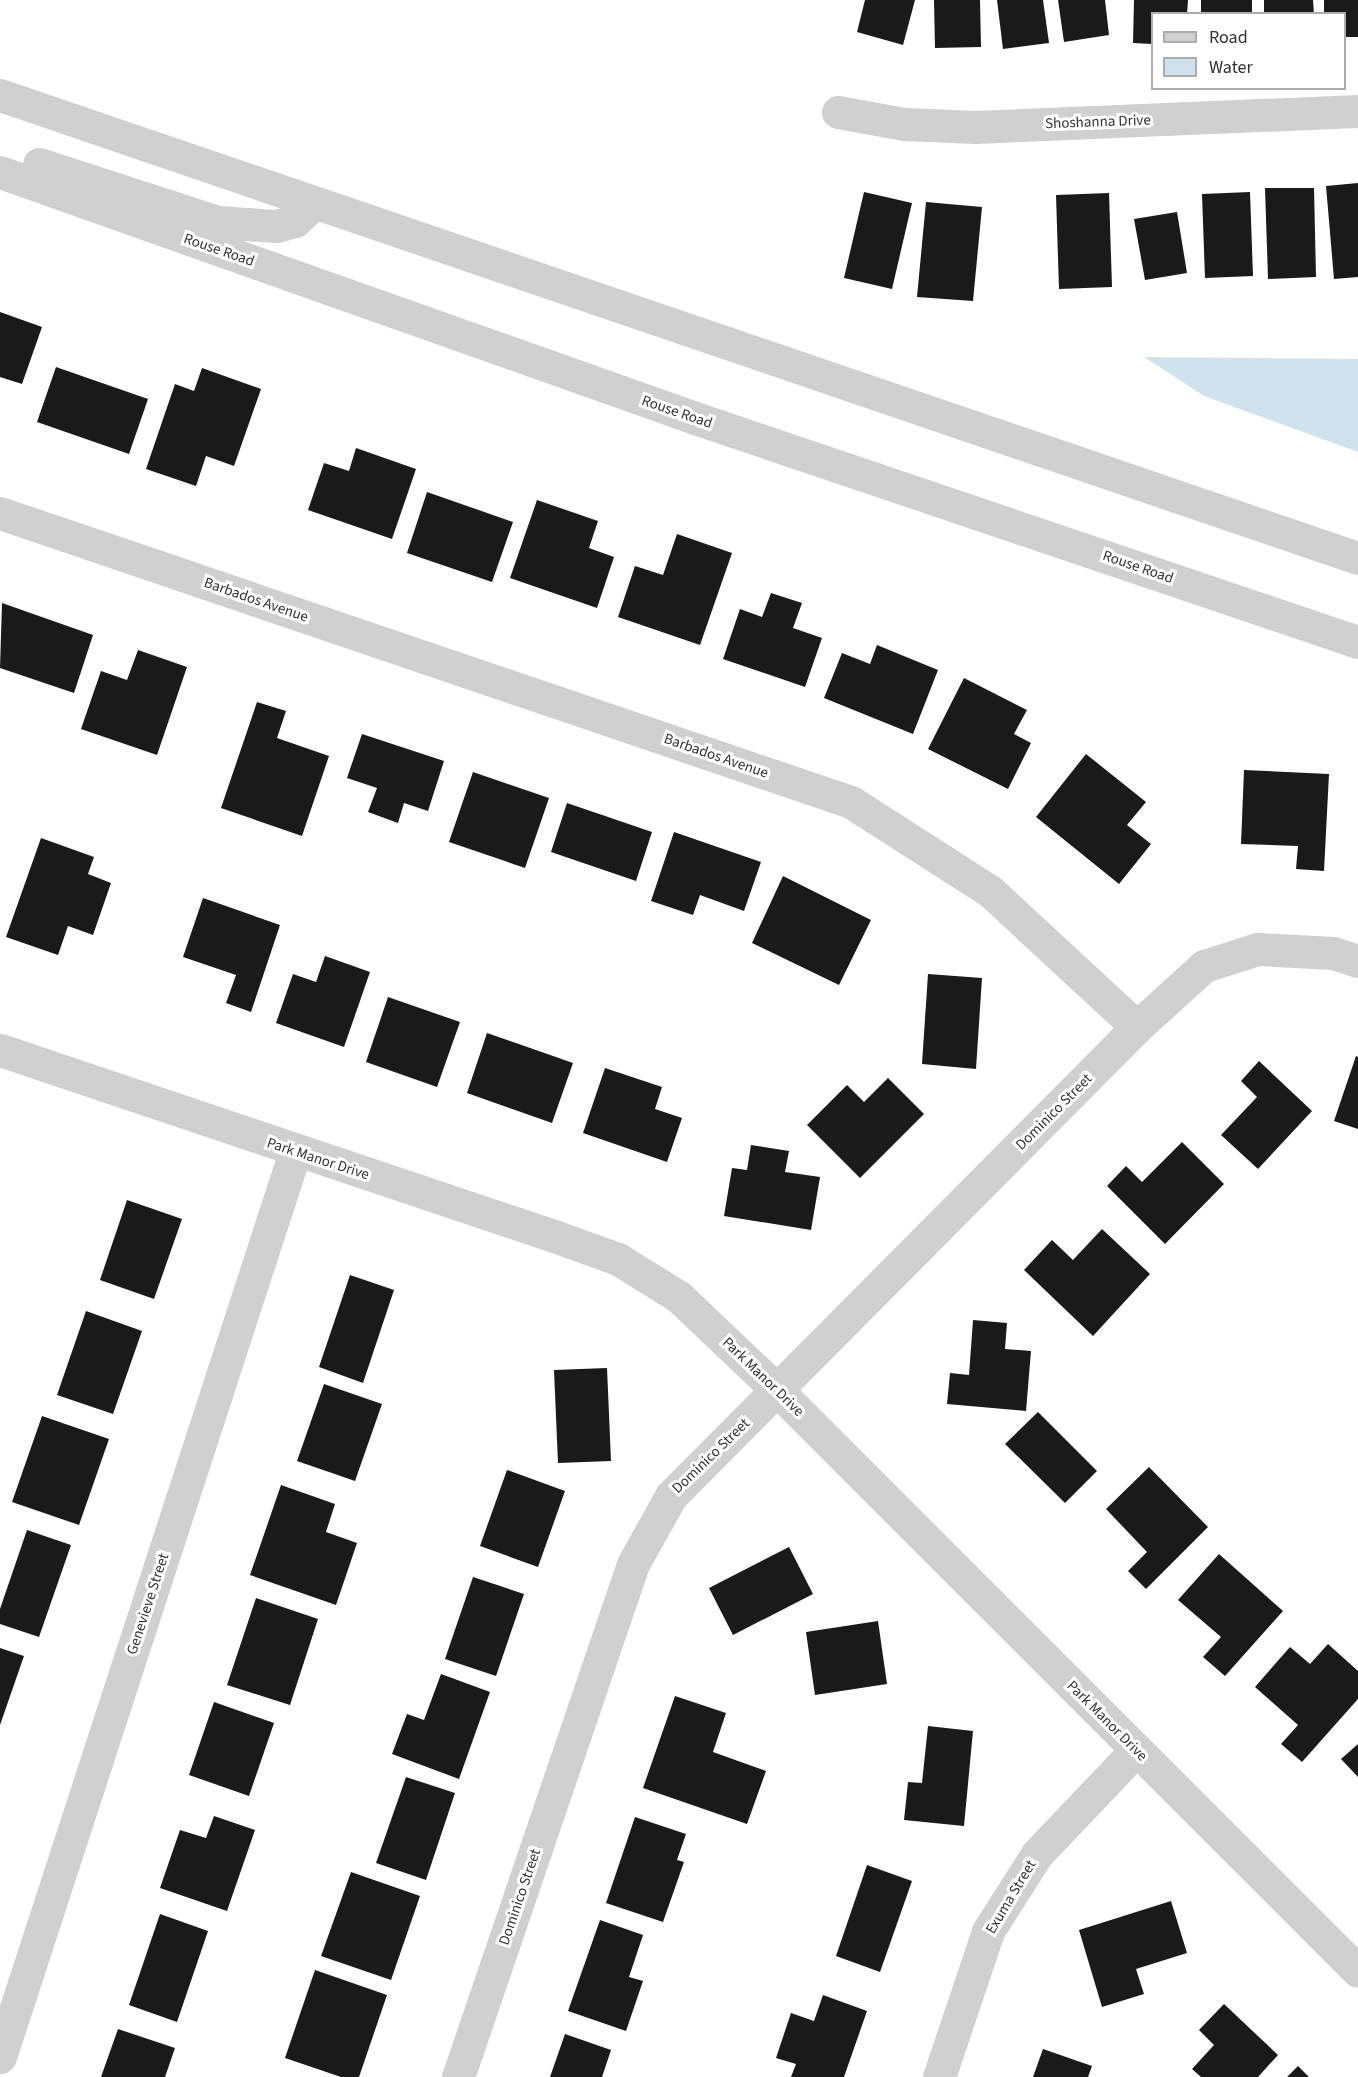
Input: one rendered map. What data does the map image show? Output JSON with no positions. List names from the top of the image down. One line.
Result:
{"streets":{"street":["Shoshanna Drive","Rouse Road","Barbados Avenue","Dominico Street","Park Manor Drive","Genevieve Street","Exuma Street"]},"crossings":[["Barbados Avenue","Dominico Street"],["Dominico Street","Park Manor Drive"],["Park Manor Drive","Genevieve Street"],["Park Manor Drive","Exuma Street"]],"legend":["Road","Water"]}
